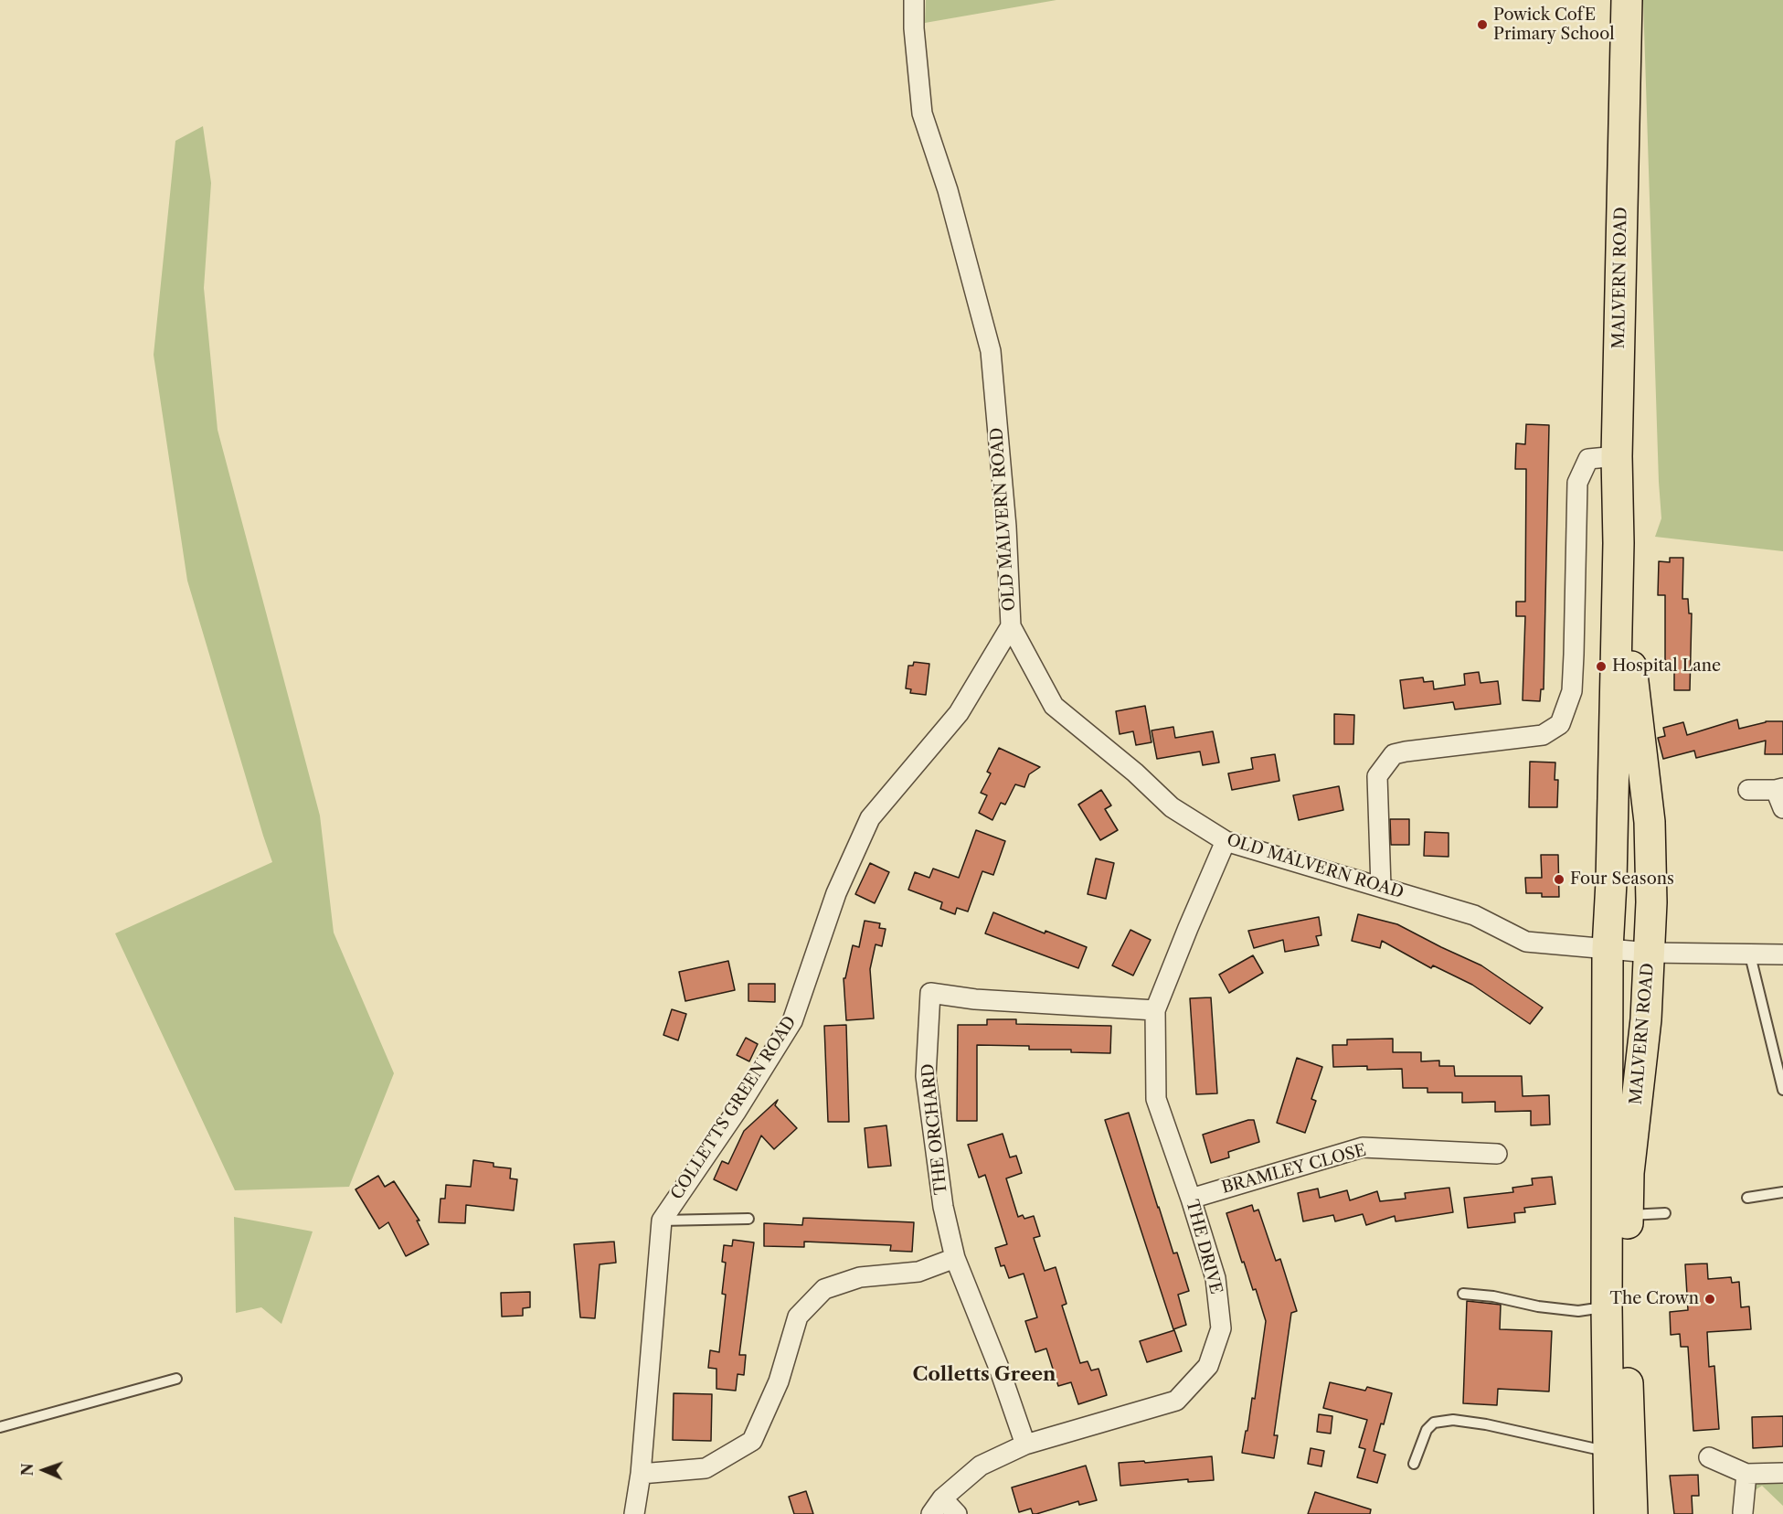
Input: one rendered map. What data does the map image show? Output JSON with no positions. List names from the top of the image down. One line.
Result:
{"streets":{"highway":["MALVERN ROAD"],"street":["OLD MALVERN ROAD","COLLETTS GREEN ROAD","THE ORCHARD","BRAMLEY CLOSE","THE DRIVE"]},"crossings":[["MALVERN ROAD","OLD MALVERN ROAD"],["OLD MALVERN ROAD","COLLETTS GREEN ROAD"],["OLD MALVERN ROAD","THE DRIVE"],["THE ORCHARD","THE DRIVE"],["BRAMLEY CLOSE","THE DRIVE"]],"districts":["Colletts Green"],"places":["Powick CofE Primary School","Hospital Lane","Four Seasons","The Crown"],"north":"left"}
